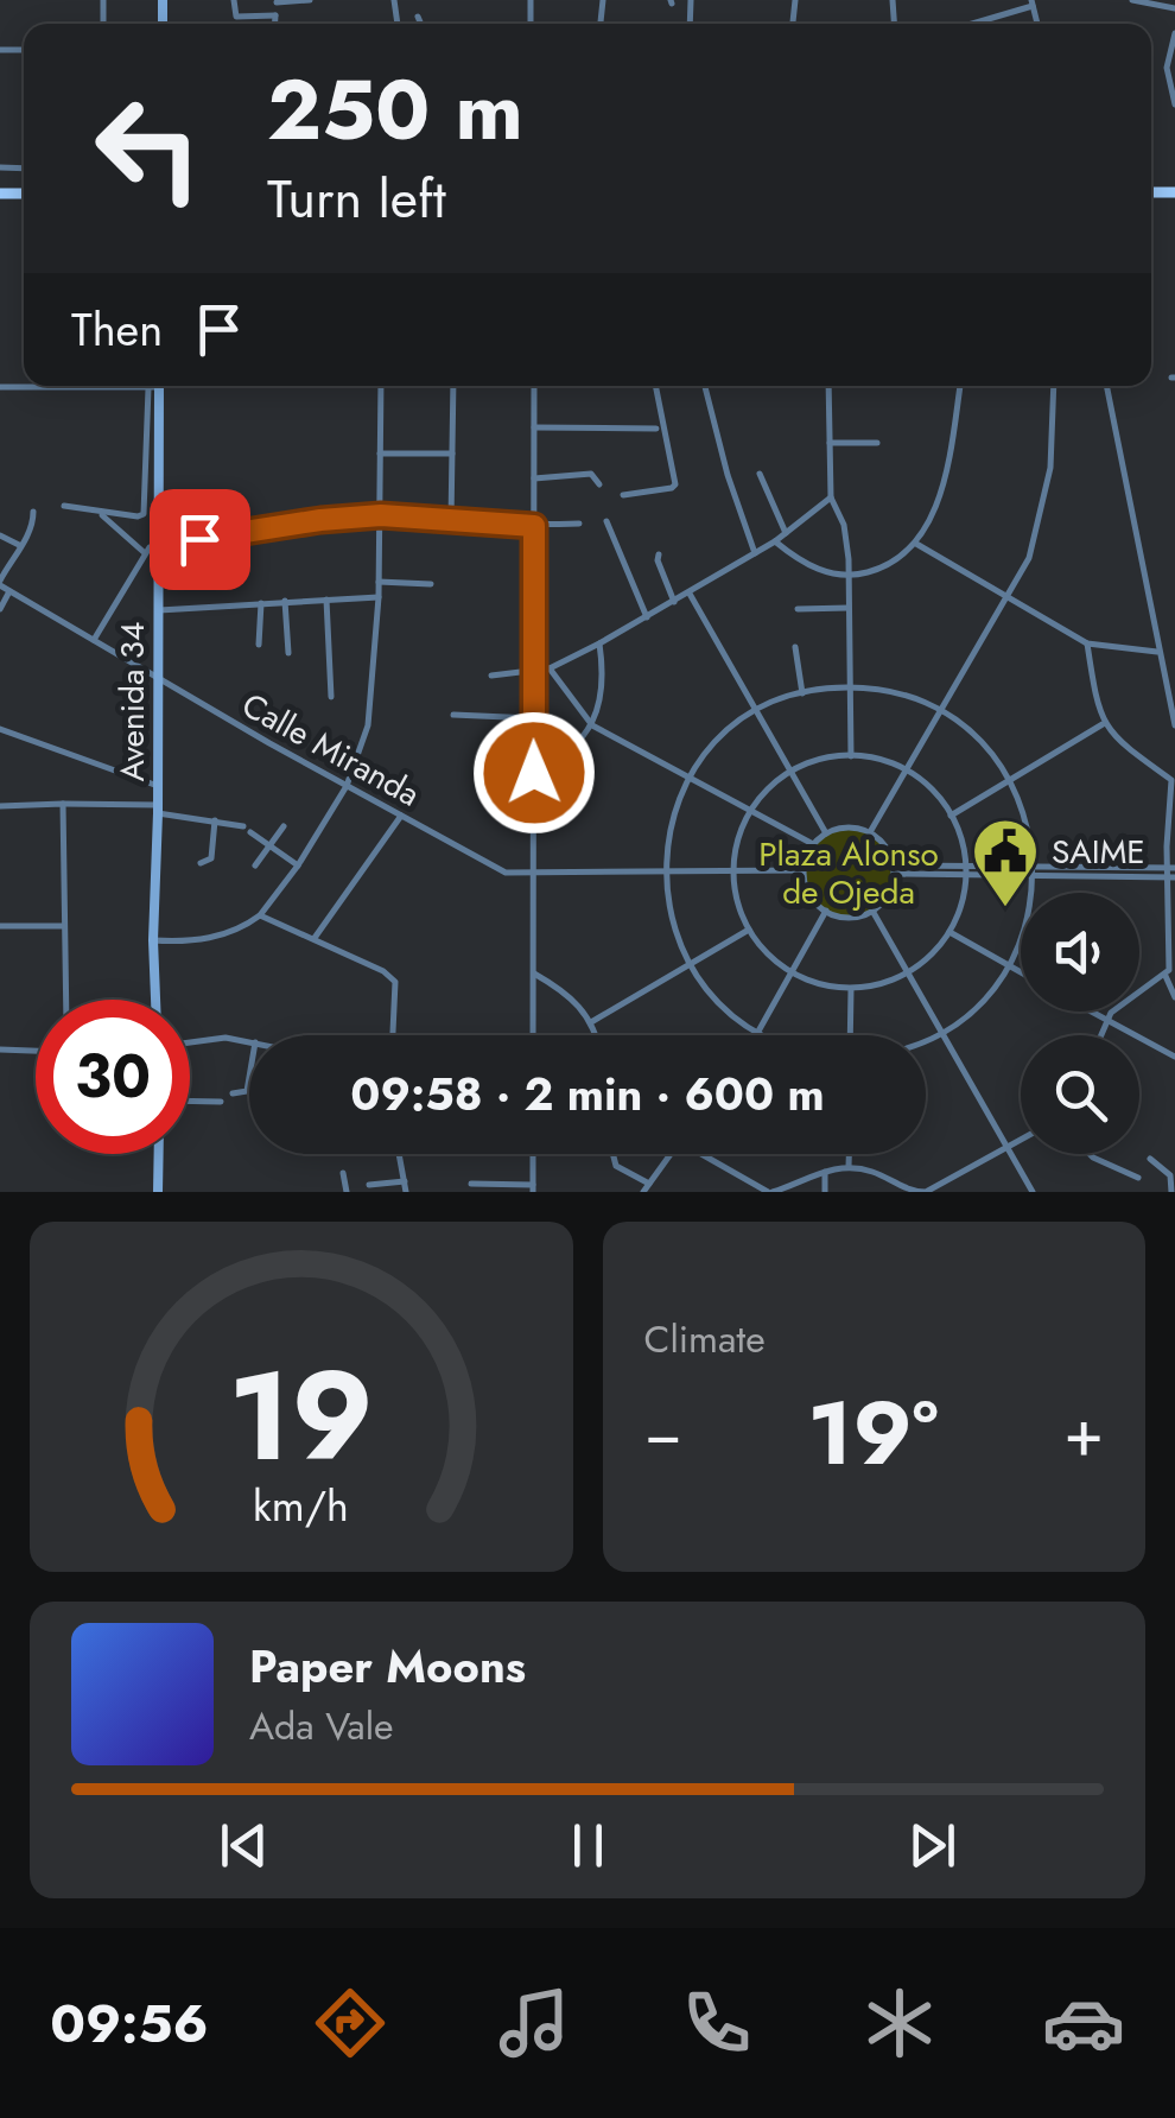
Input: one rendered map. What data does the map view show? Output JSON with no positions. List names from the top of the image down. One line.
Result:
{"streets":{"street":["Avenida 34","Calle Miranda"]},"crossings":[["Avenida 34","Calle Miranda"]],"parks":["Plaza Alonso de Ojeda"],"places":{"public building":["SAIME"]},"page":{"turn":["250 m","Turn left"],"then":"Then","limit":"30","trip":"09:58 · 2 min · 600 m","tile":"Climate","heat":["−","19°","+"],"song":["Paper Moons","Ada Vale"],"tabs":"09:56","gauge":["19","km/h"]}}
